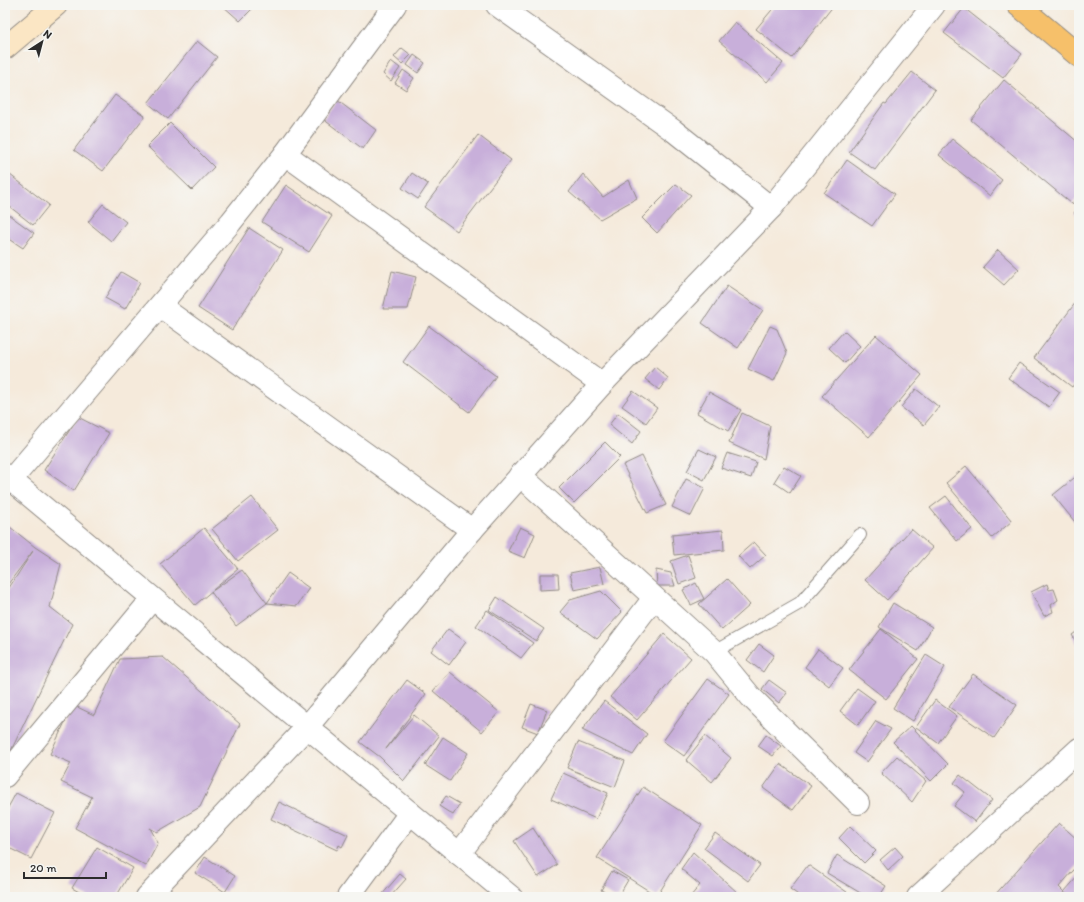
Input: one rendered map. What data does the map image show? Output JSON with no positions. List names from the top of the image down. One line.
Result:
{"scale_bar":"20 m","north":"top right"}
